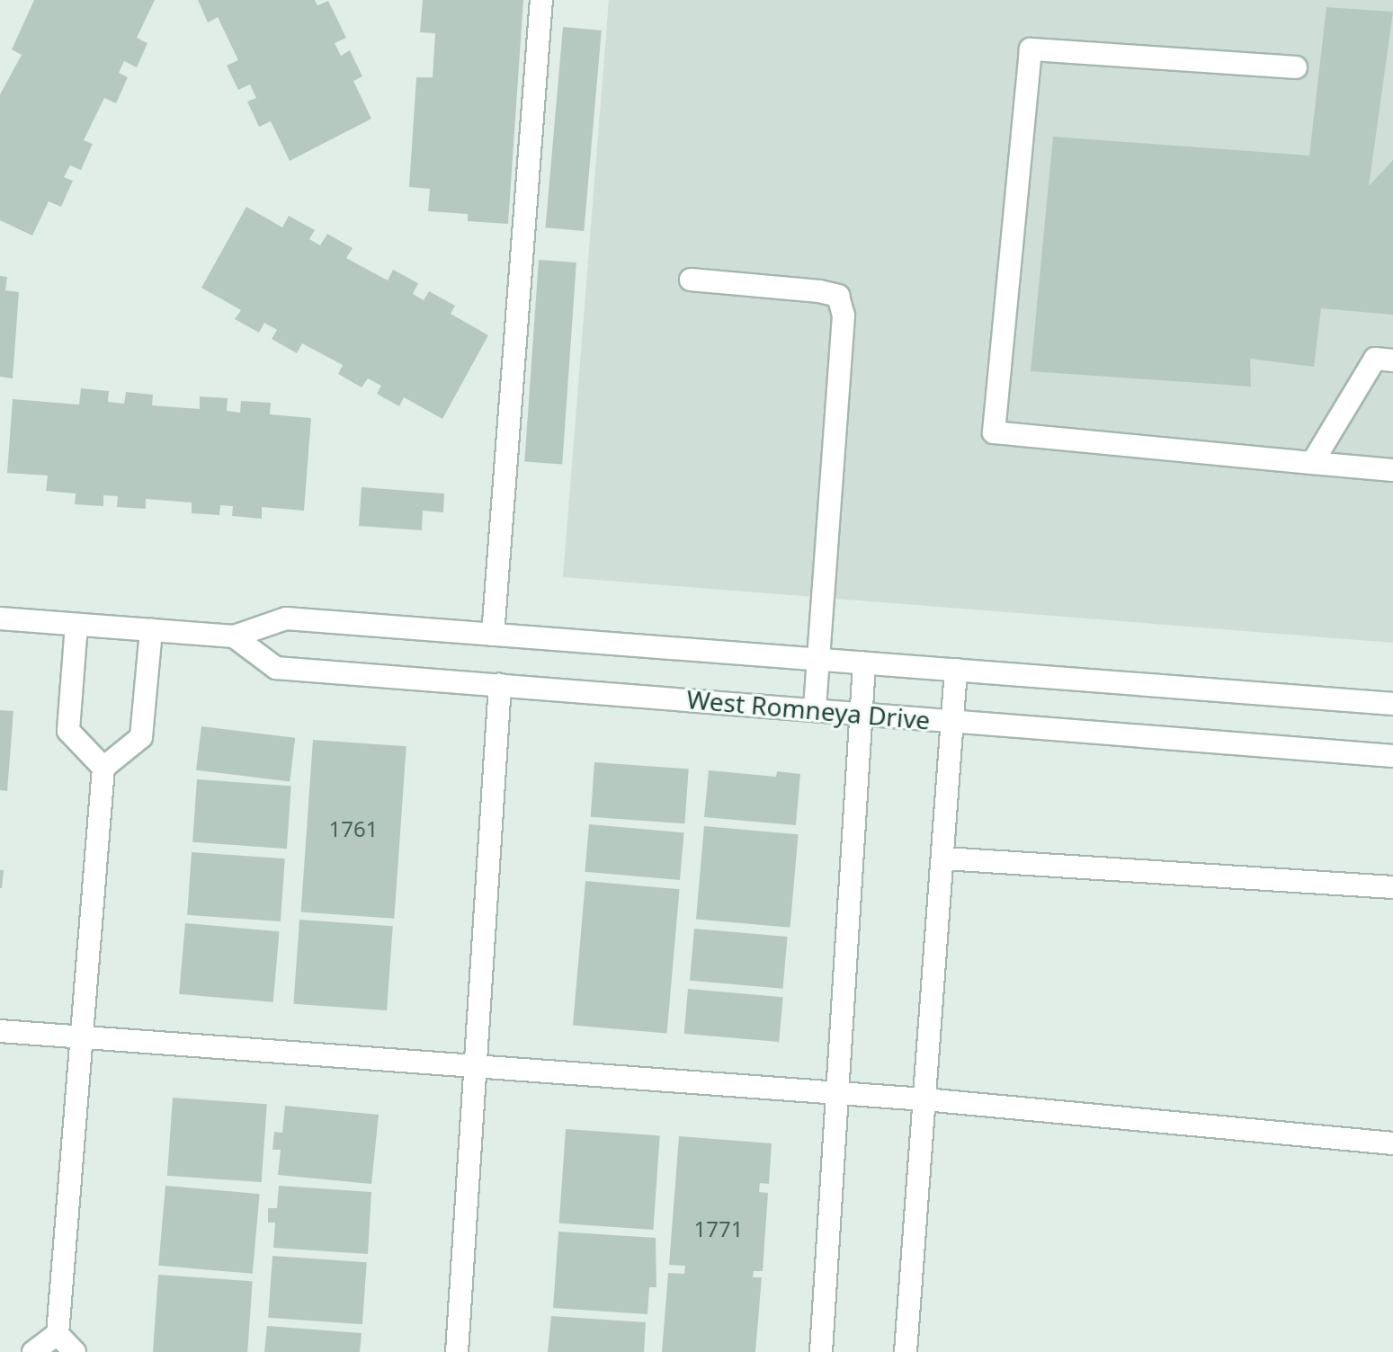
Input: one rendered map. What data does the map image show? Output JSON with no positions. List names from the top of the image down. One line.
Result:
{"streets":{"street":["West Romneya Drive"]},"house_numbers":["1761","1771"]}
